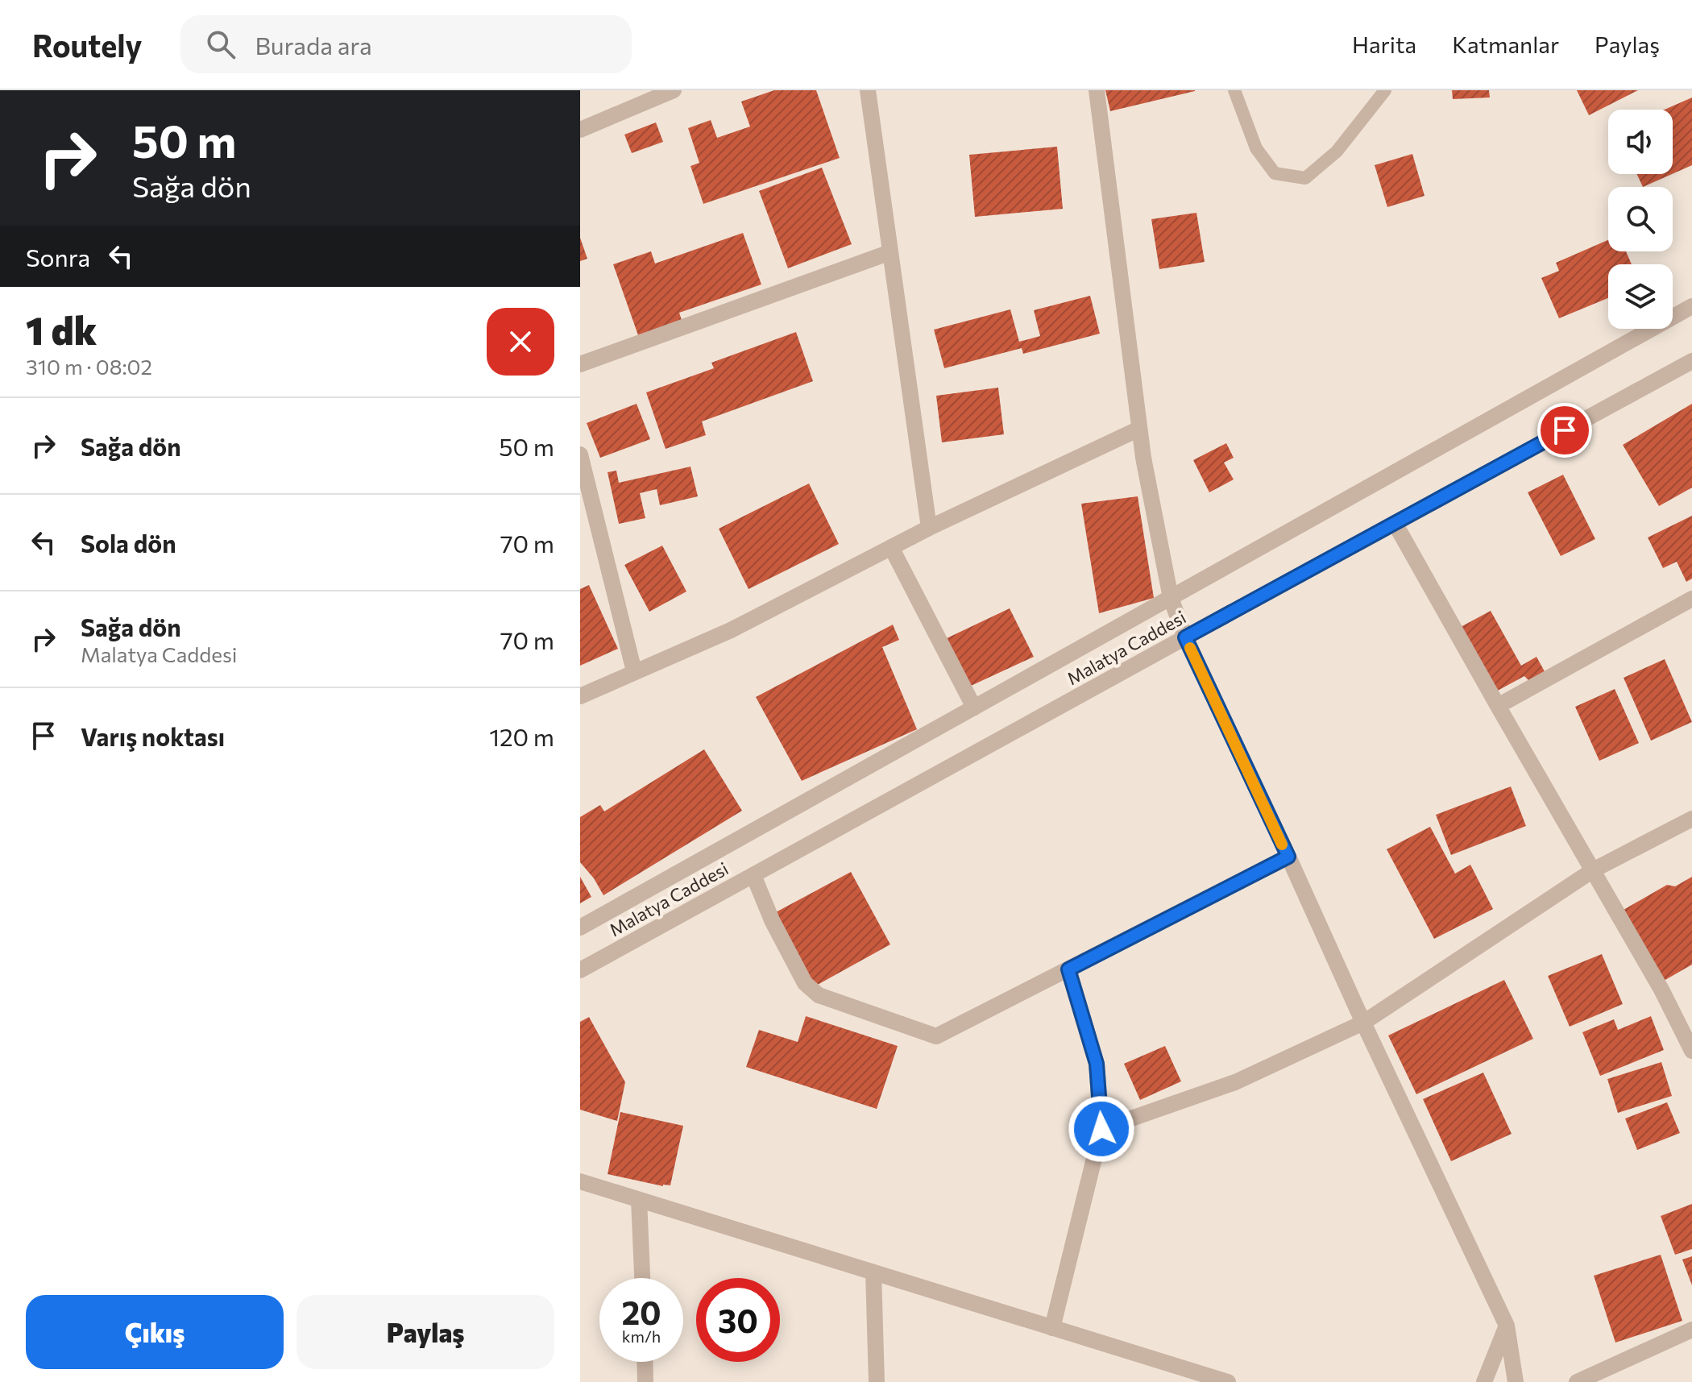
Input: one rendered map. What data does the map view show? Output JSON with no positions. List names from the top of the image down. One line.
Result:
{"streets":{"street":["Malatya Caddesi"]},"page":{"header":"Routely","search":"Burada ara","nav":["Harita","Katmanlar","Paylaş"],"turn":["50 m","Sağa dön"],"then":"Sonra","heading":["1 dk","310 m · 08:02"],"list":[{"name":"Sağa dön","value":"50 m"},{"name":"Sola dön","value":"70 m"},{"name":"Sağa dön","note":"Malatya Caddesi","value":"70 m"},{"name":"Varış noktası","value":"120 m"}],"speed":"20 km/h","limit":"30","buttons":["Çıkış","Paylaş"]}}
